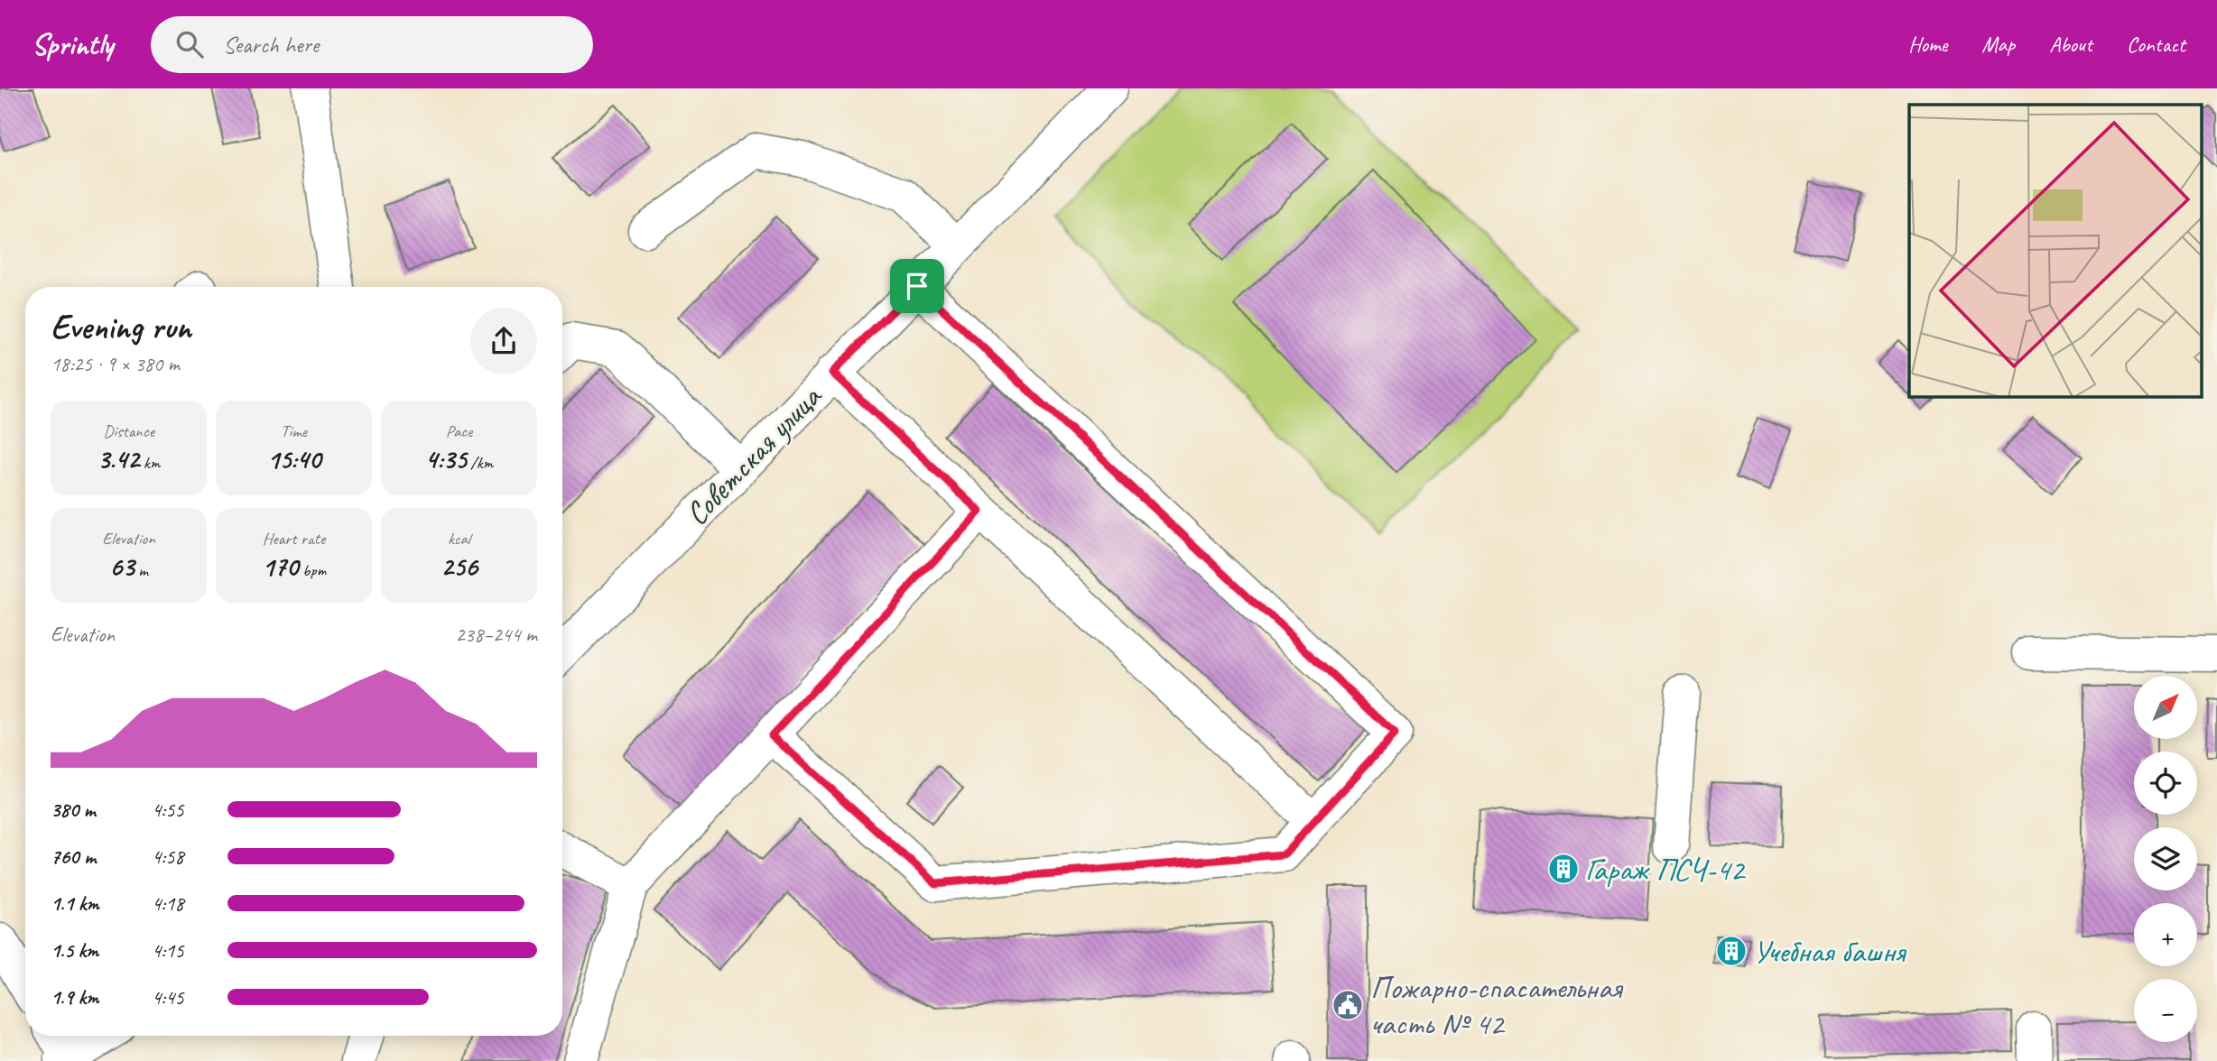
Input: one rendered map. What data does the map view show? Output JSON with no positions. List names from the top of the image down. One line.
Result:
{"streets":{"street":["Советская улица"]},"places":{"building":["Гараж ПСЧ-42","Учебная башня"],"public building":["Пожарно-спасательная часть № 42"]},"north":"top right","page":{"header":"Sprintly","search":"Search here","nav":["Home","Map","About","Contact"],"heading":["Evening run","18:25 · 9 × 380 m"],"stats":[["Distance","3.42 km"],["Time","15:40"],["Pace","4:35 /km"],["Elevation","63 m"],["Heart rate","170 bpm"],["kcal","256"]],"chart":["Elevation","238–244 m"],"map_buttons":["+","−"],"list":[{"name":"380 m","note":"4:55"},{"name":"760 m","note":"4:58"},{"name":"1.1 km","note":"4:18"},{"name":"1.5 km","note":"4:15"},{"name":"1.9 km","note":"4:45"}]}}
